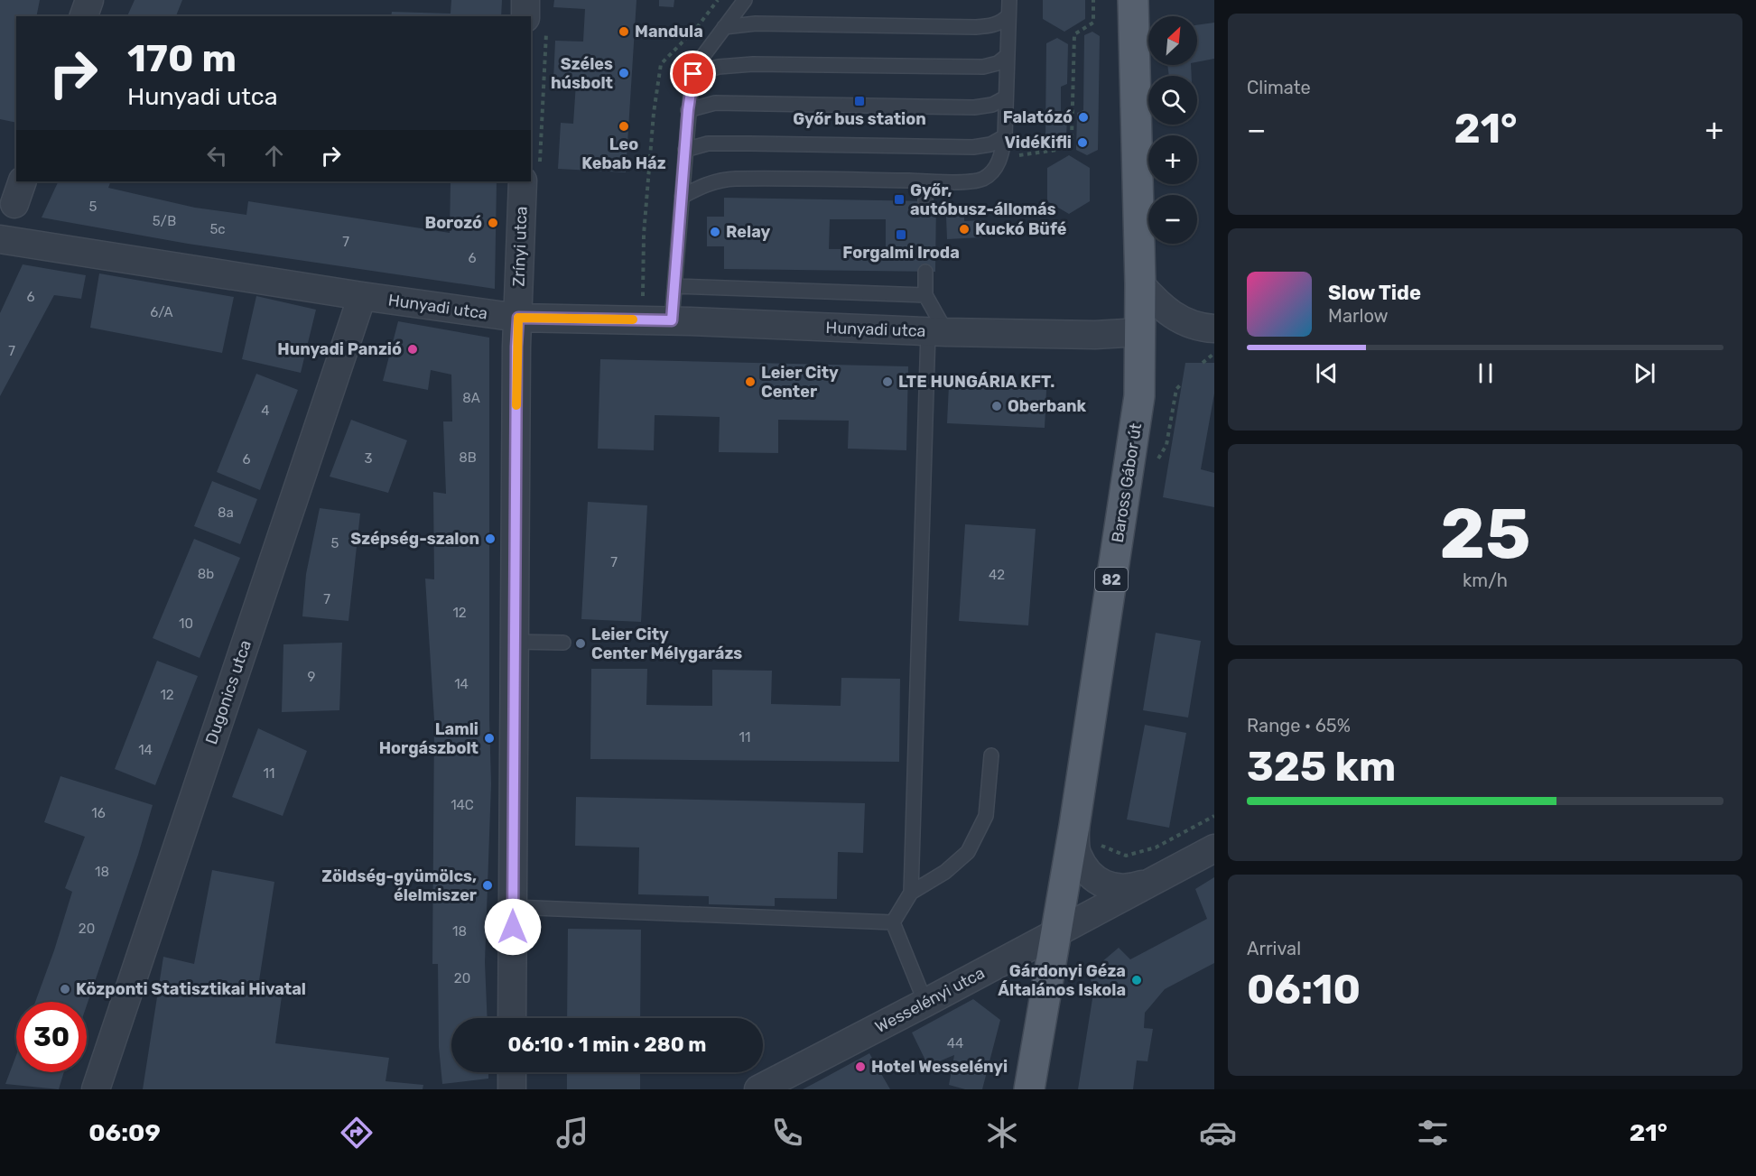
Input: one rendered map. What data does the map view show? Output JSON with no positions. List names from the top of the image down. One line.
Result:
{"streets":{"main road":["Baross Gábor út","82"],"street":["Zrínyi utca","Hunyadi utca","Dugonics utca","Wesselényi utca"]},"crossings":[["Zrínyi utca","Hunyadi utca"],["Hunyadi utca","Baross Gábor út"],["Hunyadi utca","Dugonics utca"],["Baross Gábor út","Wesselényi utca"]],"places":{"other":["Mandula","Széles húsbolt","Falatózó","Leo Kebab Ház","VidéKifli","Borozó","Kuckó Büfé","Relay","Hunyadi Panzió","Leier City Center","LTE HUNGÁRIA KFT.","Oberbank","Szépség-szalon","Leier City Center Mélygarázs","Lamli Horgászbolt","Zöldség-gyümölcs, élelmiszer","Gárdonyi Géza Általános Iskola","Központi Statisztikai Hivatal","Hotel Wesselényi"],"transit":["Győr bus station","Győr, autóbusz-állomás","Forgalmi Iroda"]},"house_numbers":["5","5/B","5c","7","6","6","6/A","7","8A","4","8B","3","6","8a","5","7","8b","42","7","12","10","9","14","12","11","14","11","14C","16","18","20","18","20","44"],"north":"top right","page":{"tile":["Climate",["25","km/h"],["Range · 65%","325 km"],["Arrival","06:10"]],"map_buttons":["+","−"],"turn":["170 m","Hunyadi utca"],"heat":["−","21°","+"],"song":["Slow Tide","Marlow"],"limit":"30","trip":"06:10 · 1 min · 280 m","tabs":["06:09","21°"]}}
